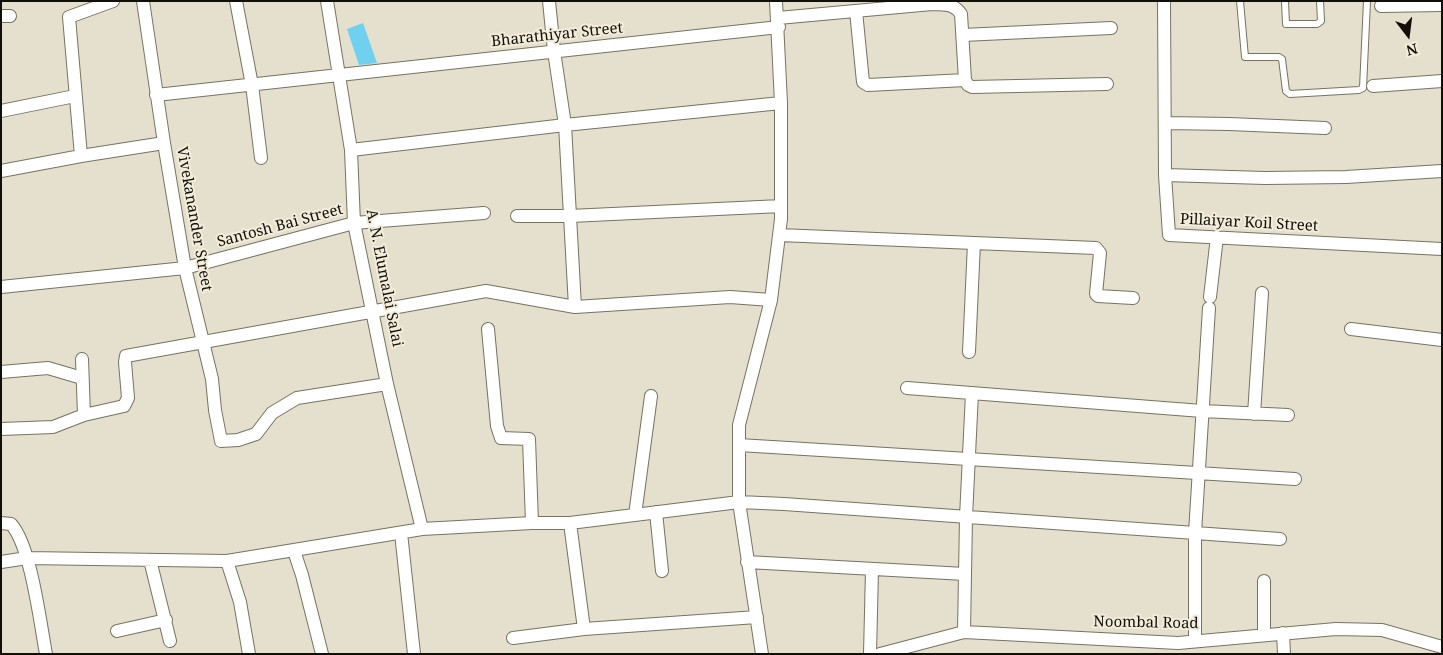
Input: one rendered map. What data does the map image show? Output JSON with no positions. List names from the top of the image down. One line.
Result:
{"streets":{"street":["Bharathiyar Street","Vivekanander Street","Pillaiyar Koil Street","Santosh Bai Street","A. N. Elumalai Salai","Noombal Road"]},"crossings":[["Bharathiyar Street","Vivekanander Street"],["Bharathiyar Street","A. N. Elumalai Salai"],["Vivekanander Street","Santosh Bai Street"],["Vivekanander Street","A. N. Elumalai Salai"],["Santosh Bai Street","A. N. Elumalai Salai"]],"north":"bottom"}
